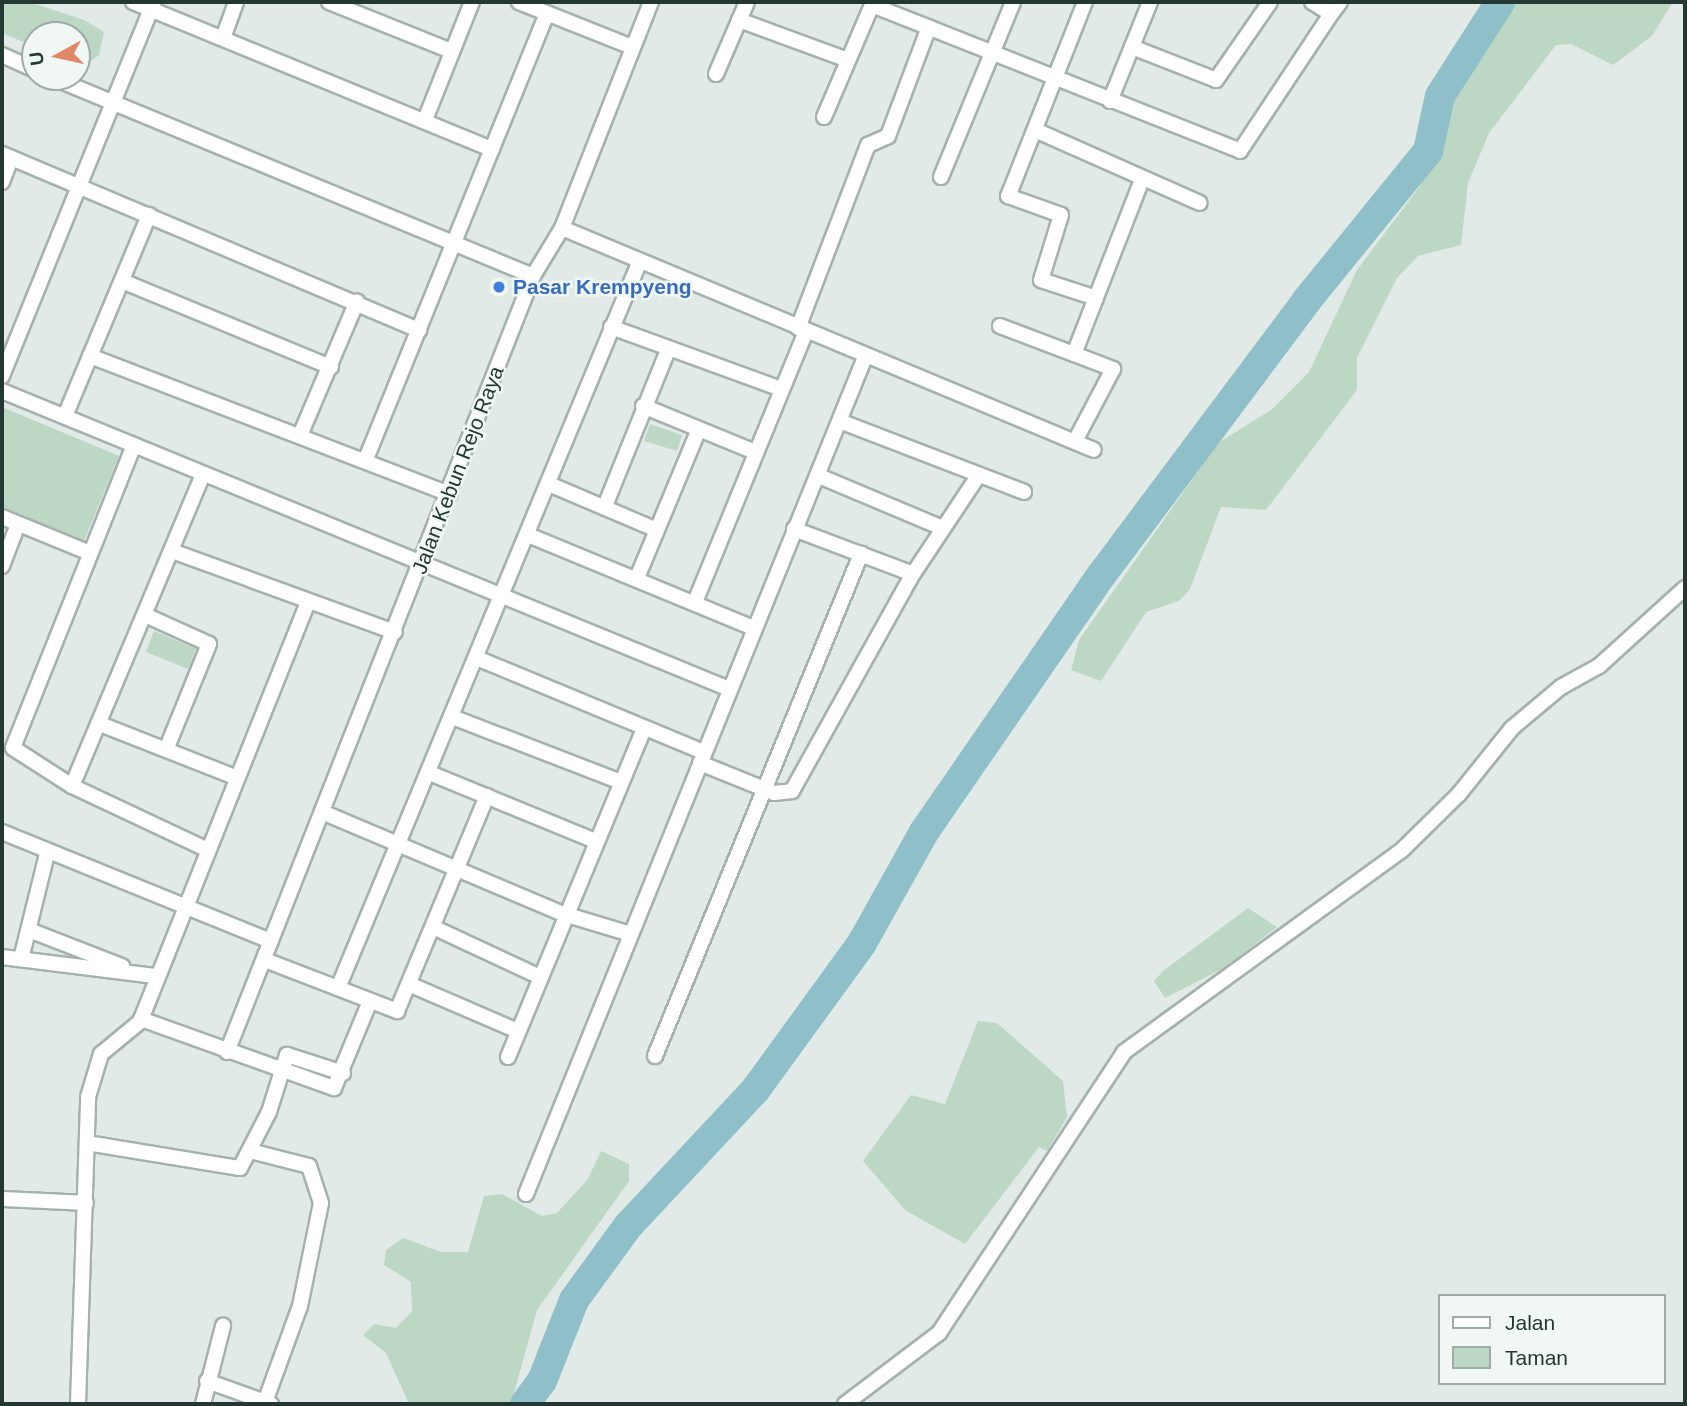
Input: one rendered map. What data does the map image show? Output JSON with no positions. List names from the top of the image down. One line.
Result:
{"streets":{"street":["Jalan Kebun Rejo Raya"]},"places":["Pasar Krempyeng"],"legend":["Jalan","Taman"],"north":"left"}
